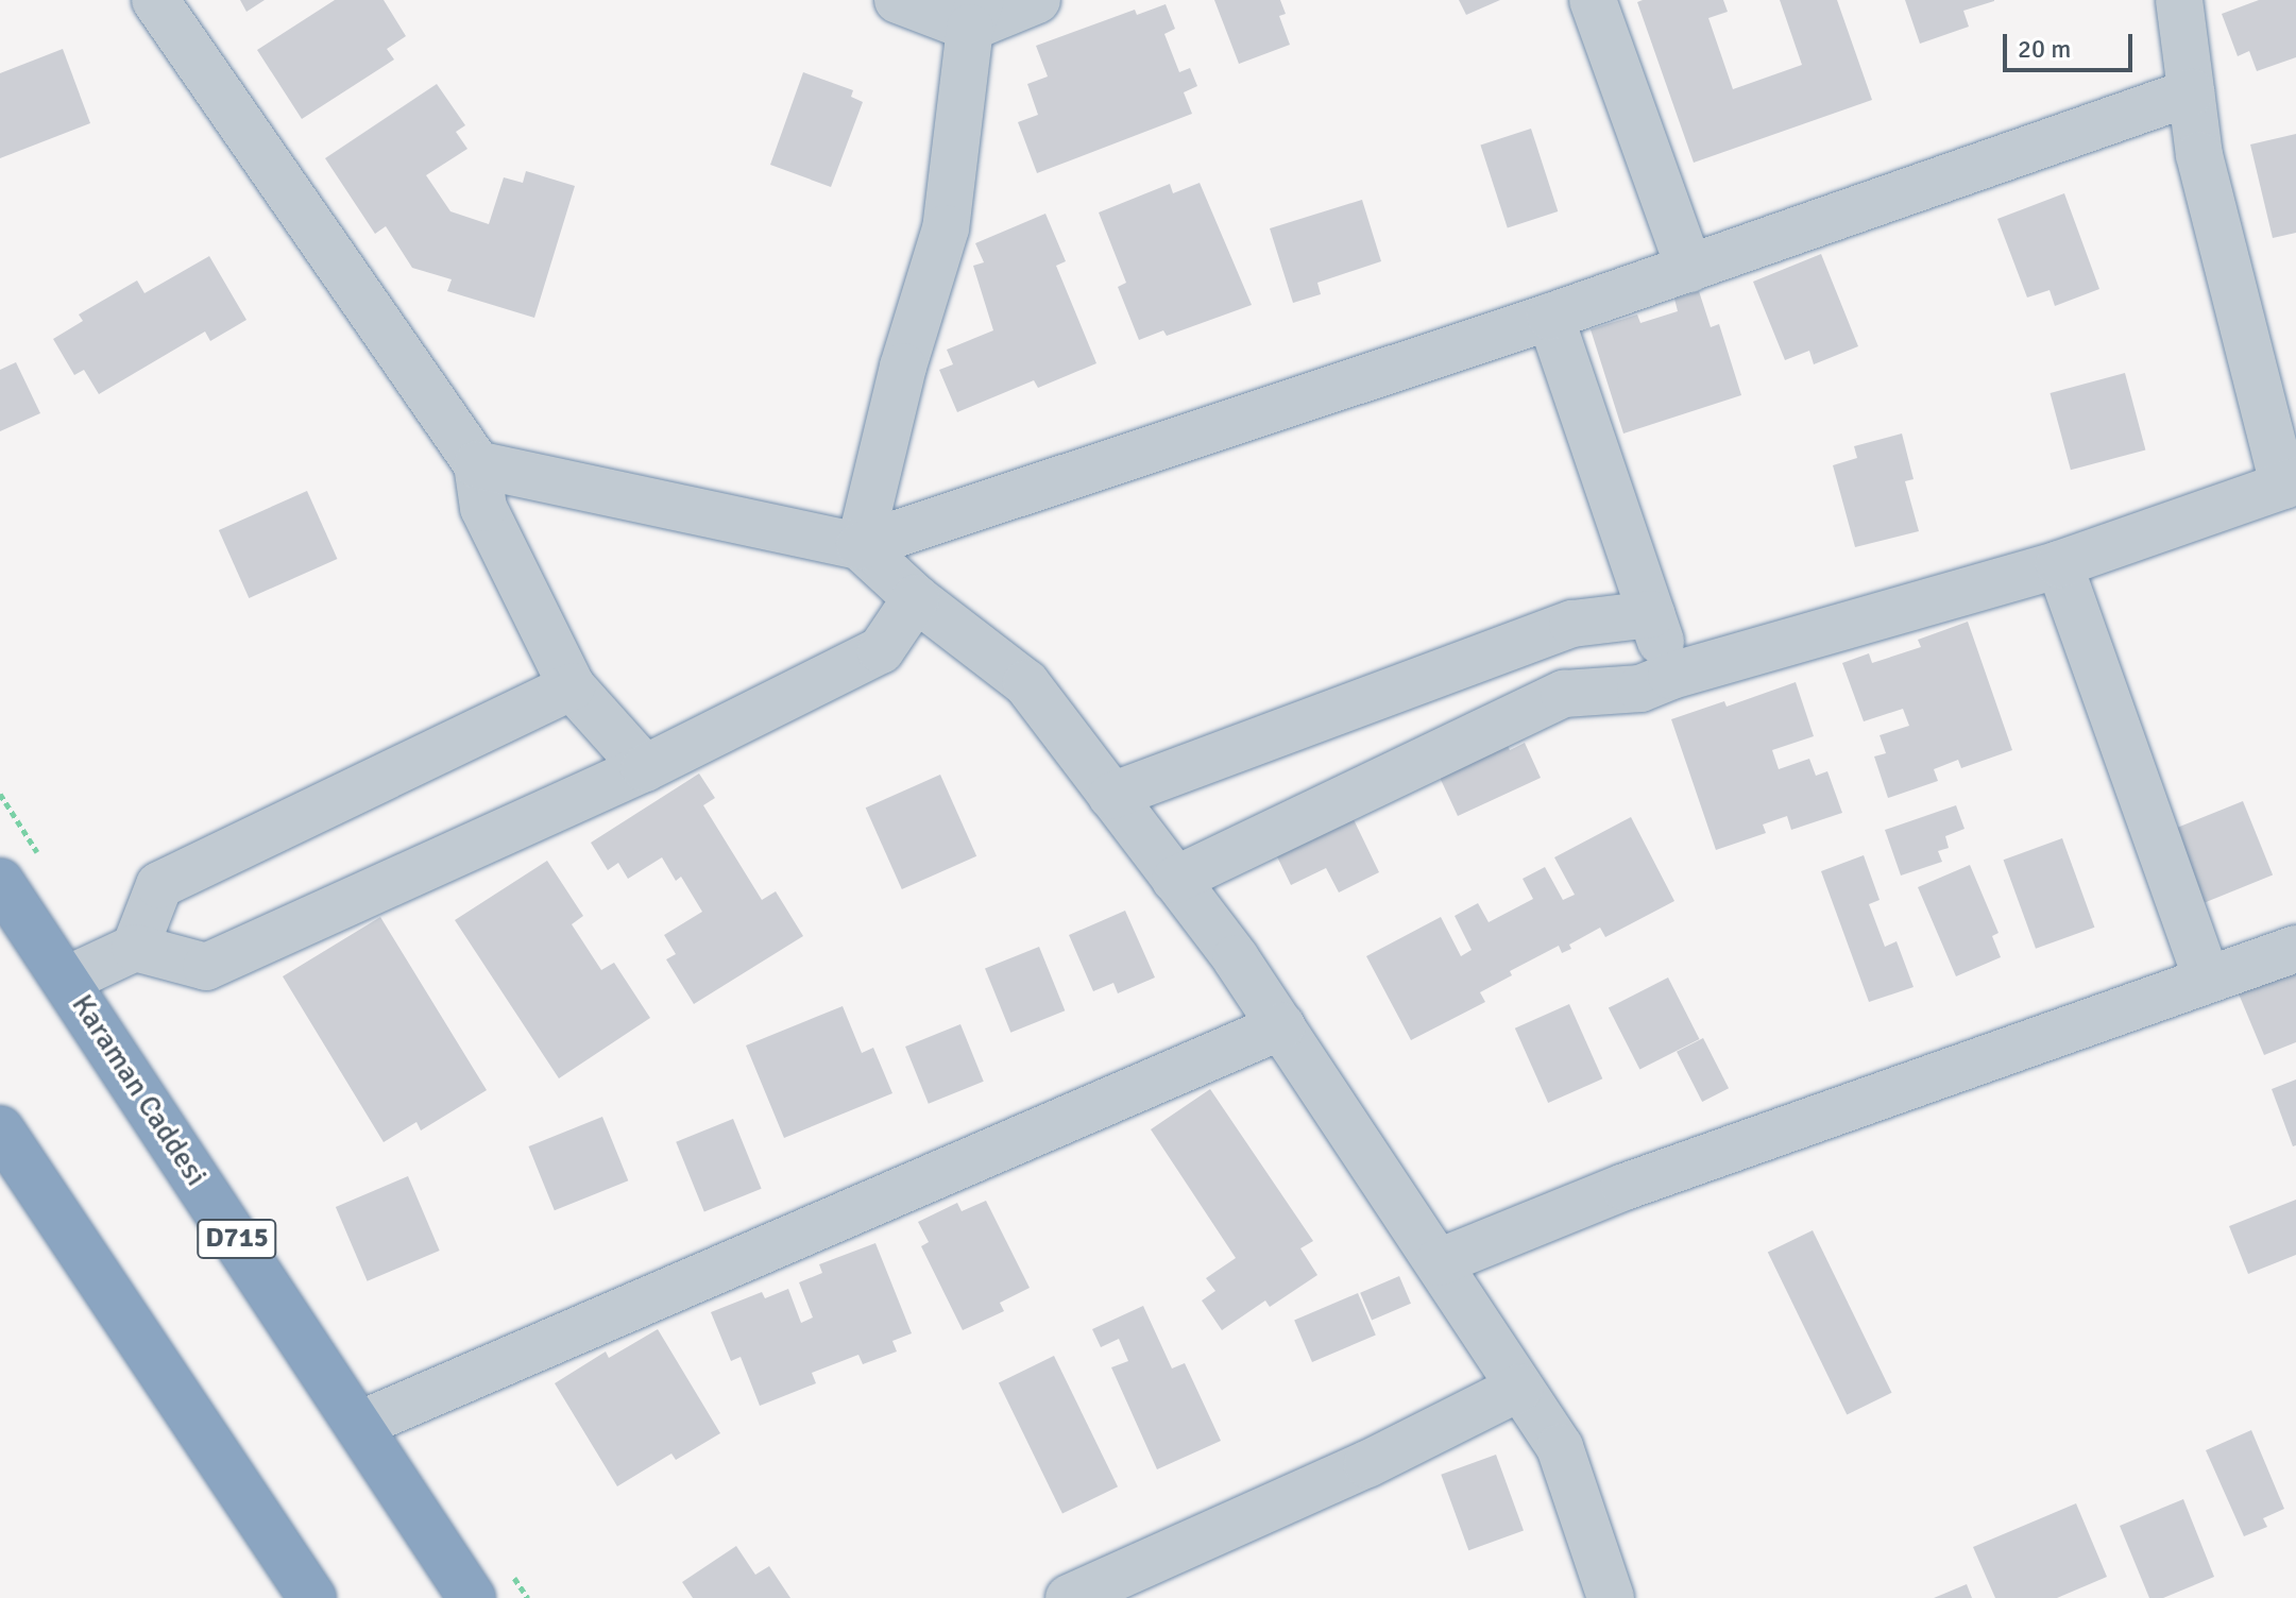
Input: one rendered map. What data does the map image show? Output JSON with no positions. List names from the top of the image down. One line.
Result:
{"streets":{"highway":["Karaman Caddesi","D715"]},"scale_bar":"20 m"}
